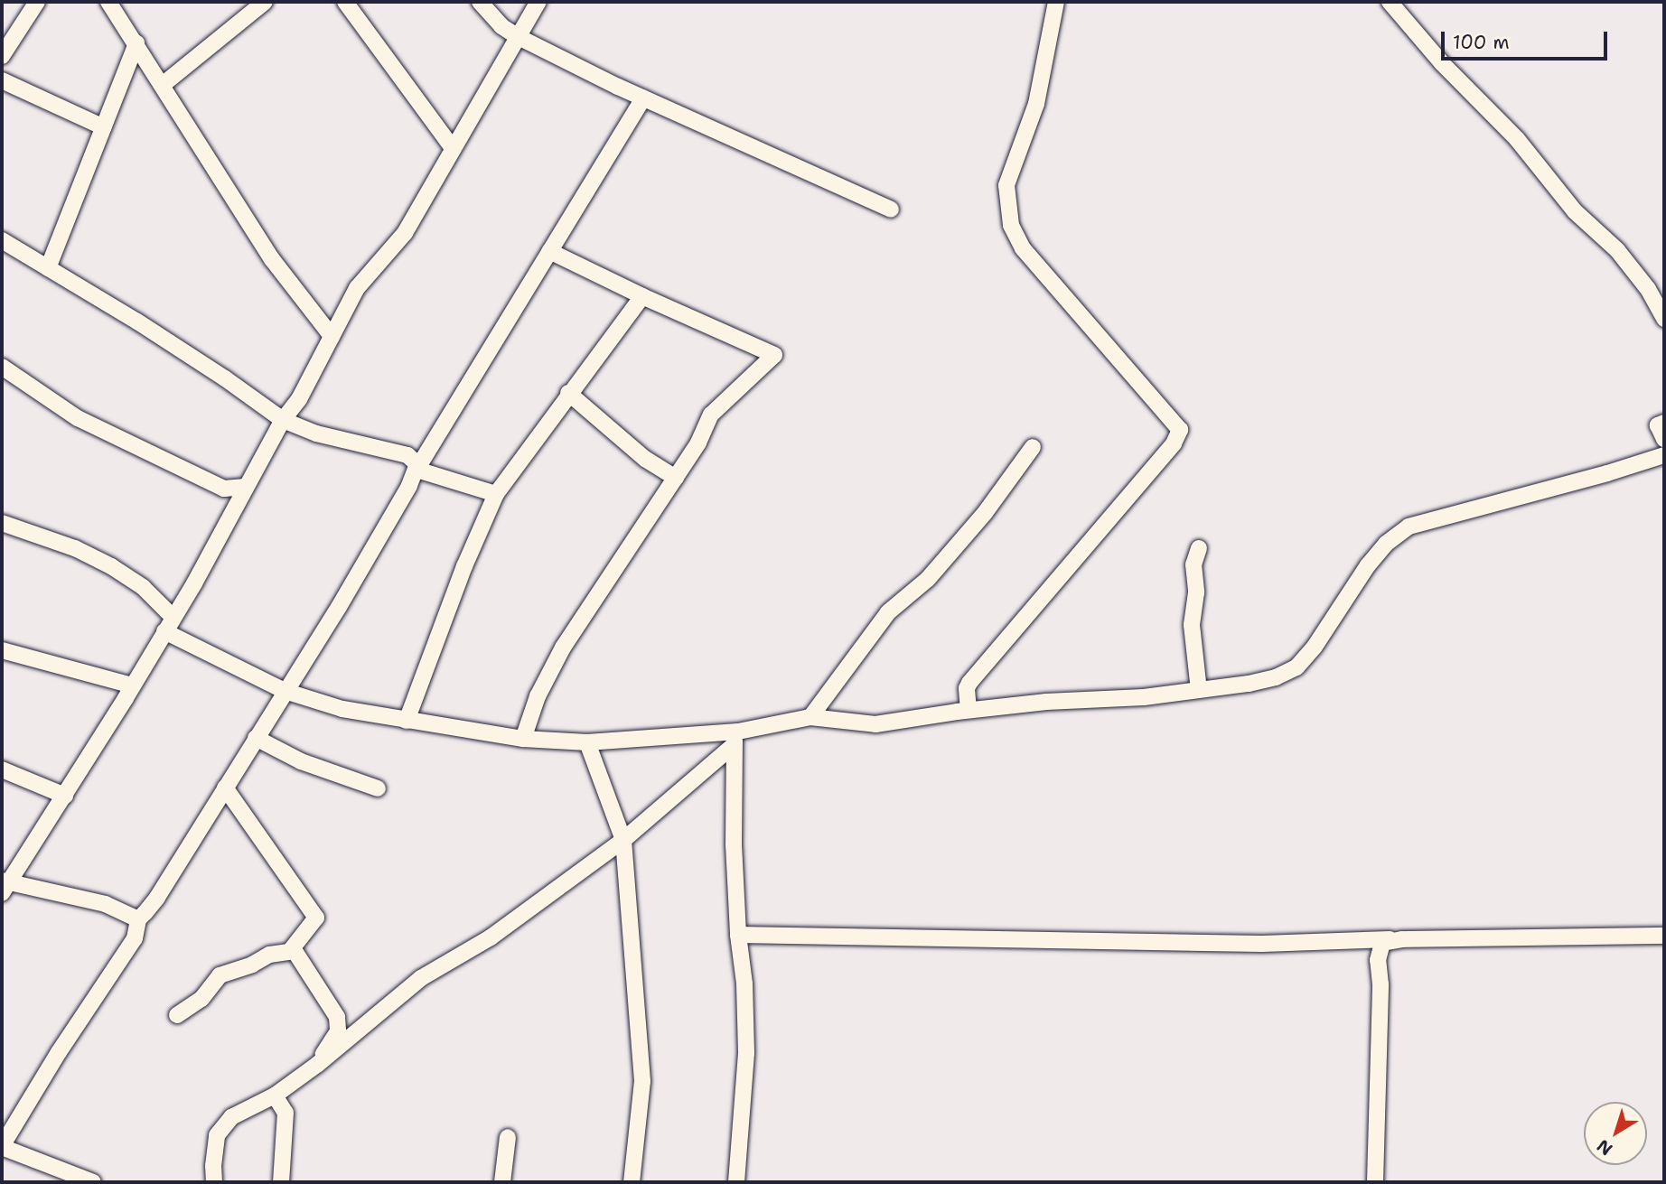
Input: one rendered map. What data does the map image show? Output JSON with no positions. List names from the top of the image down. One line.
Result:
{"scale_bar":"100 m","north":"bottom left"}
